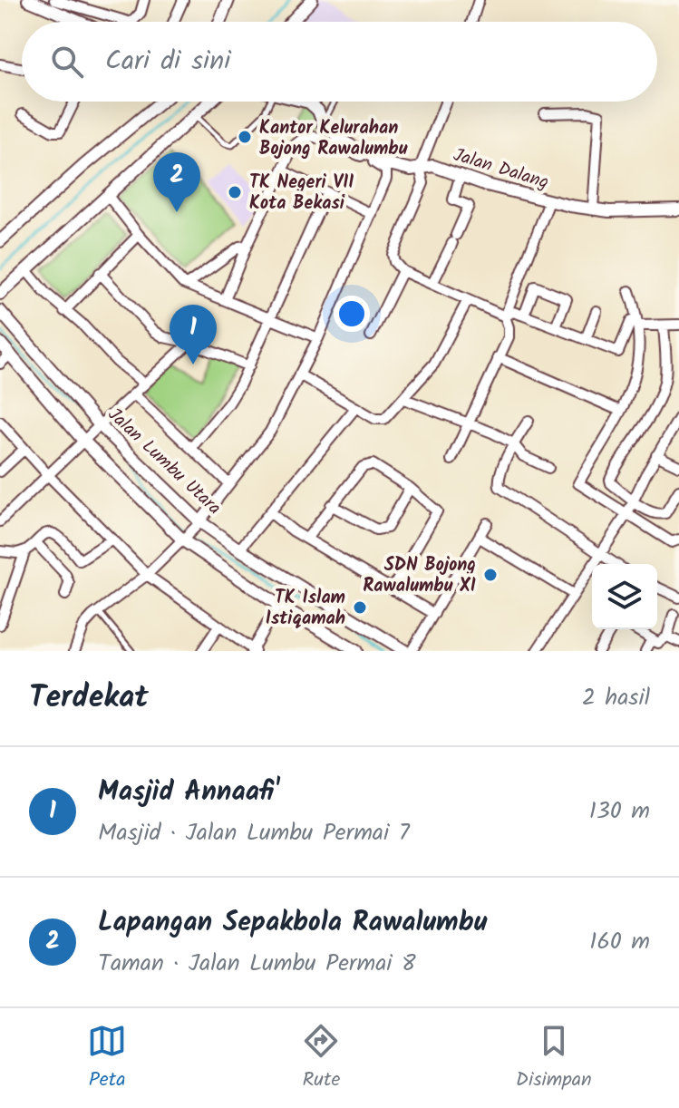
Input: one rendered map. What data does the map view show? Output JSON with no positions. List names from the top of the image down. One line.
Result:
{"streets":{"street":["Jalan Dalang","Jalan Lumbu Utara"]},"places":["Kantor Kelurahan Bojong Rawalumbu","TK Negeri VII Kota Bekasi","SDN Bojong Rawalumbu XI","TK Islam Istiqamah"],"page":{"search":"Cari di sini","pins":["2","1"],"heading":["Terdekat","2 hasil"],"list":[{"mark":"1","name":"Masjid Annaafi'","note":"Masjid · Jalan Lumbu Permai 7","value":"130 m"},{"mark":"2","name":"Lapangan Sepakbola Rawalumbu","note":"Taman · Jalan Lumbu Permai 8","value":"160 m"}],"nav":["Peta","Rute","Disimpan"]}}
